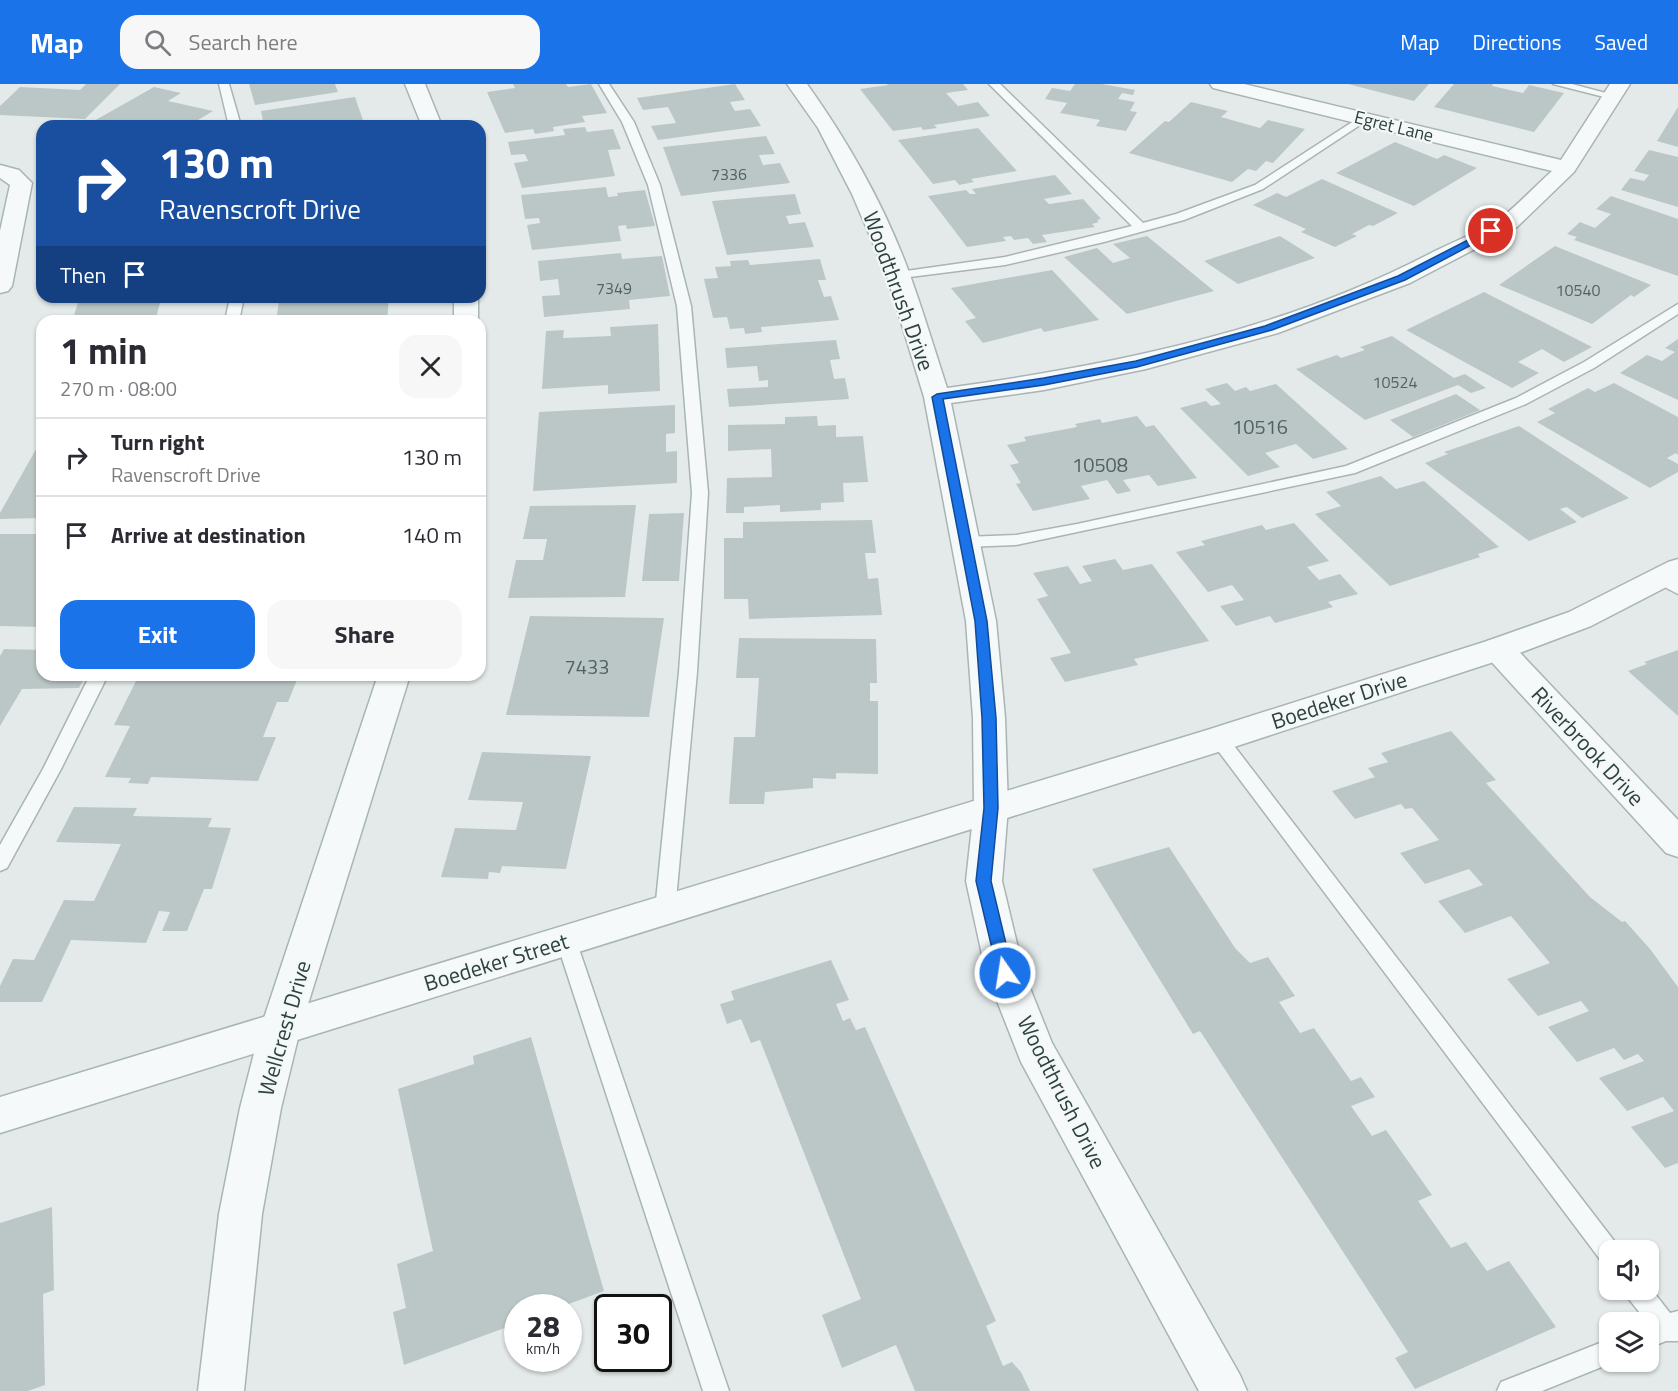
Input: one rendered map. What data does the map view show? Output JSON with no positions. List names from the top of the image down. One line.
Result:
{"streets":{"street":["Egret Lane","Woodthrush Drive","Boedeker Drive","Riverbrook Drive","Boedeker Street","Wellcrest Drive"]},"crossings":[["Woodthrush Drive","Boedeker Drive"],["Woodthrush Drive","Boedeker Street"],["Boedeker Drive","Riverbrook Drive"],["Boedeker Drive","Boedeker Street"],["Boedeker Street","Wellcrest Drive"]],"house_numbers":["7336","7349","10540","10524","10516","10508","7433"],"page":{"header":"Map","search":"Search here","nav":["Map","Directions","Saved"],"turn":["130 m","Ravenscroft Drive"],"then":"Then","heading":["1 min","270 m · 08:00"],"list":[{"name":"Turn right","note":"Ravenscroft Drive","value":"130 m"},{"name":"Arrive at destination","value":"140 m"}],"buttons":["Exit","Share"],"speed":"28 km/h","limit":"30"}}
